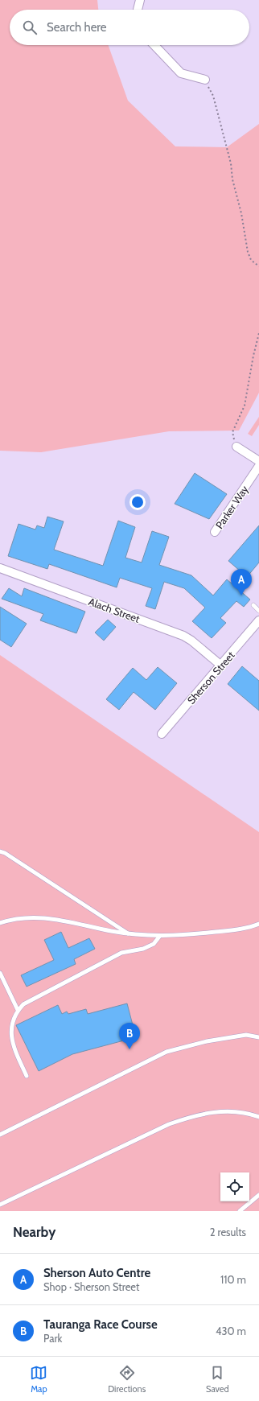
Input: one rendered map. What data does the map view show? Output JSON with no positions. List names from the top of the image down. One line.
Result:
{"streets":{"street":["Parker Way","Alach Street","Sherson Street"]},"crossings":[["Alach Street","Sherson Street"]],"page":{"search":"Search here","pins":["A","B"],"heading":["Nearby","2 results"],"list":[{"mark":"A","name":"Sherson Auto Centre","note":"Shop · Sherson Street","value":"110 m"},{"mark":"B","name":"Tauranga Race Course","note":"Park","value":"430 m"}],"nav":["Map","Directions","Saved"]}}
